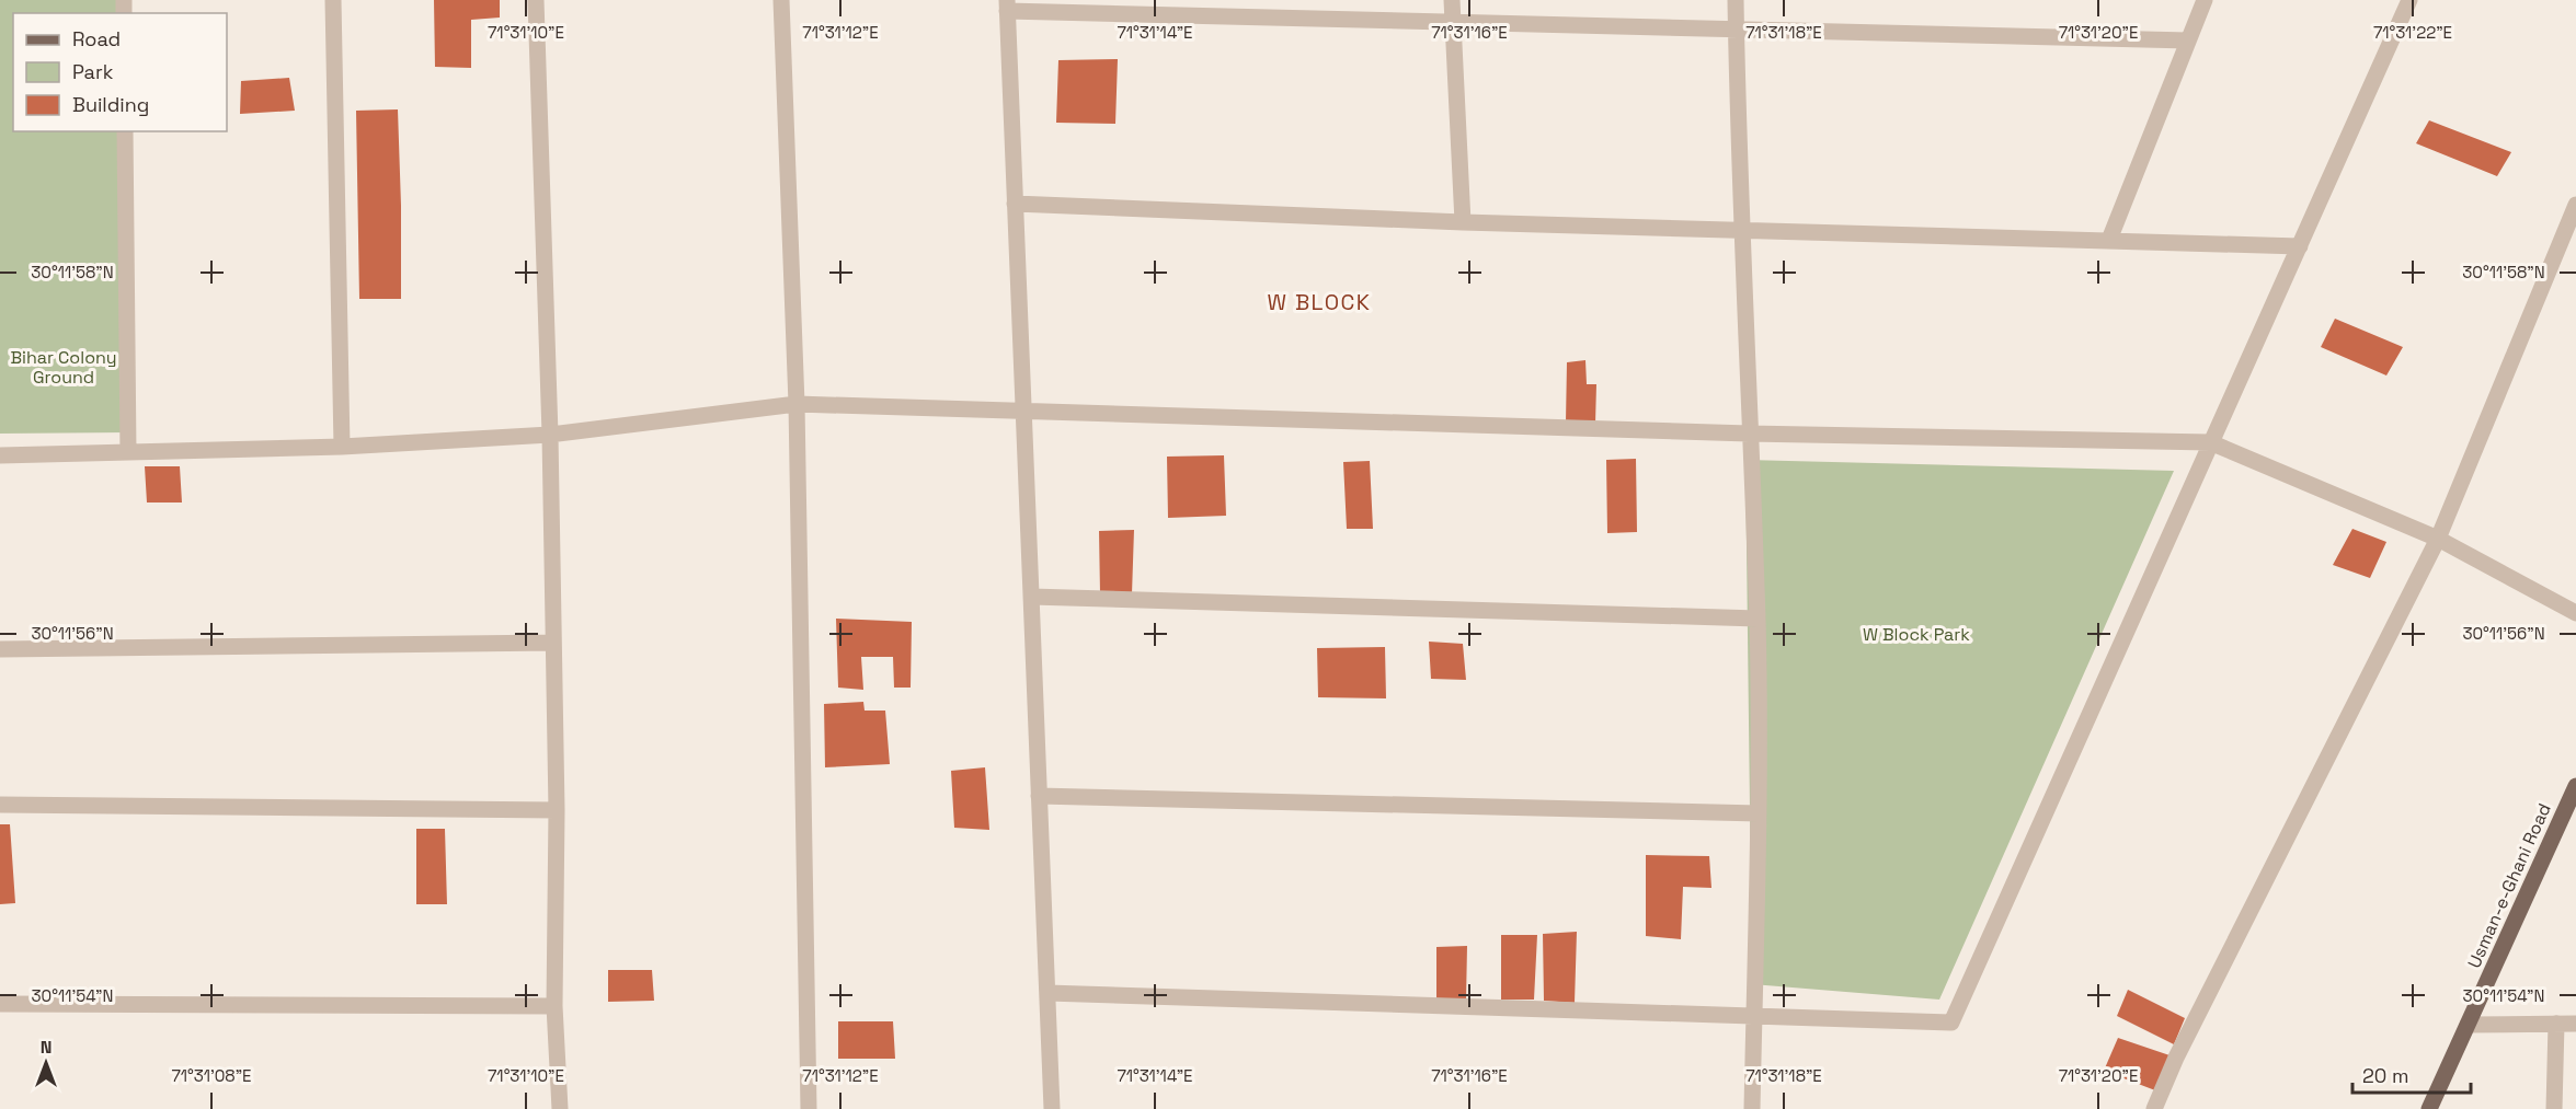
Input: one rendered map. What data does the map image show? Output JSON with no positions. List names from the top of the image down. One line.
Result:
{"streets":{"main road":["Usman-e-Ghani Road"]},"districts":["W BLOCK"],"parks":["Bihar Colony Ground","W Block Park"],"legend":["Road","Park","Building"],"scale_bar":"20 m","north":"top","coordinates":["71°31'10\"E","71°31'12\"E","71°31'14\"E","71°31'16\"E","71°31'18\"E","71°31'20\"E","71°31'22\"E","30°11'58\"N","30°11'56\"N","30°11'54\"N","71°31'08\"E"]}
